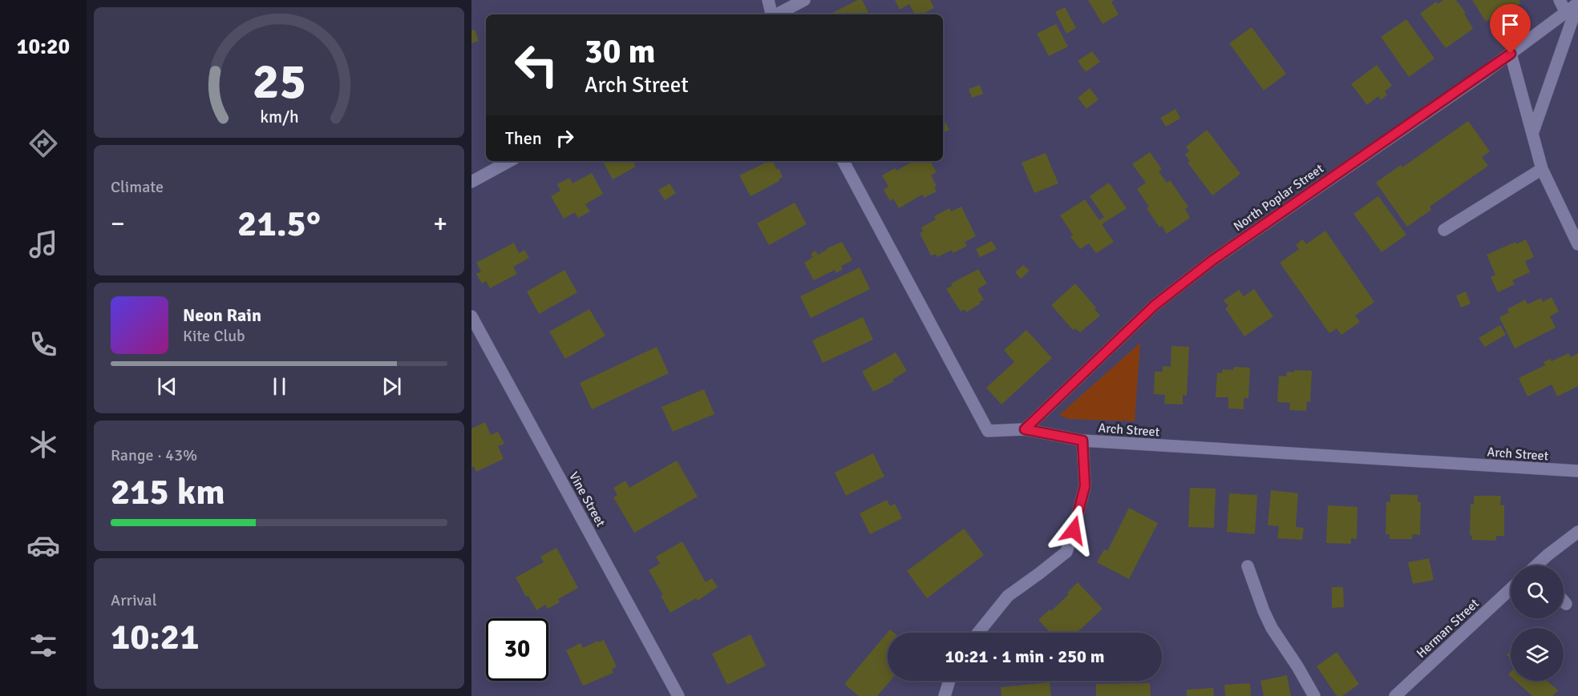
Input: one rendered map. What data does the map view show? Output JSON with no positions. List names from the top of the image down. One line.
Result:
{"streets":{"street":["North Poplar Street","Arch Street","Vine Street","Herman Street"]},"crossings":[["North Poplar Street","Arch Street"]],"page":{"tabs":"10:20","turn":["30 m","Arch Street"],"then":"Then","tile":["Climate",["Range · 43%","215 km"],["Arrival","10:21"]],"heat":["−","21.5°","+"],"song":["Neon Rain","Kite Club"],"limit":"30","trip":"10:21 · 1 min · 250 m","gauge":["25","km/h"]}}
